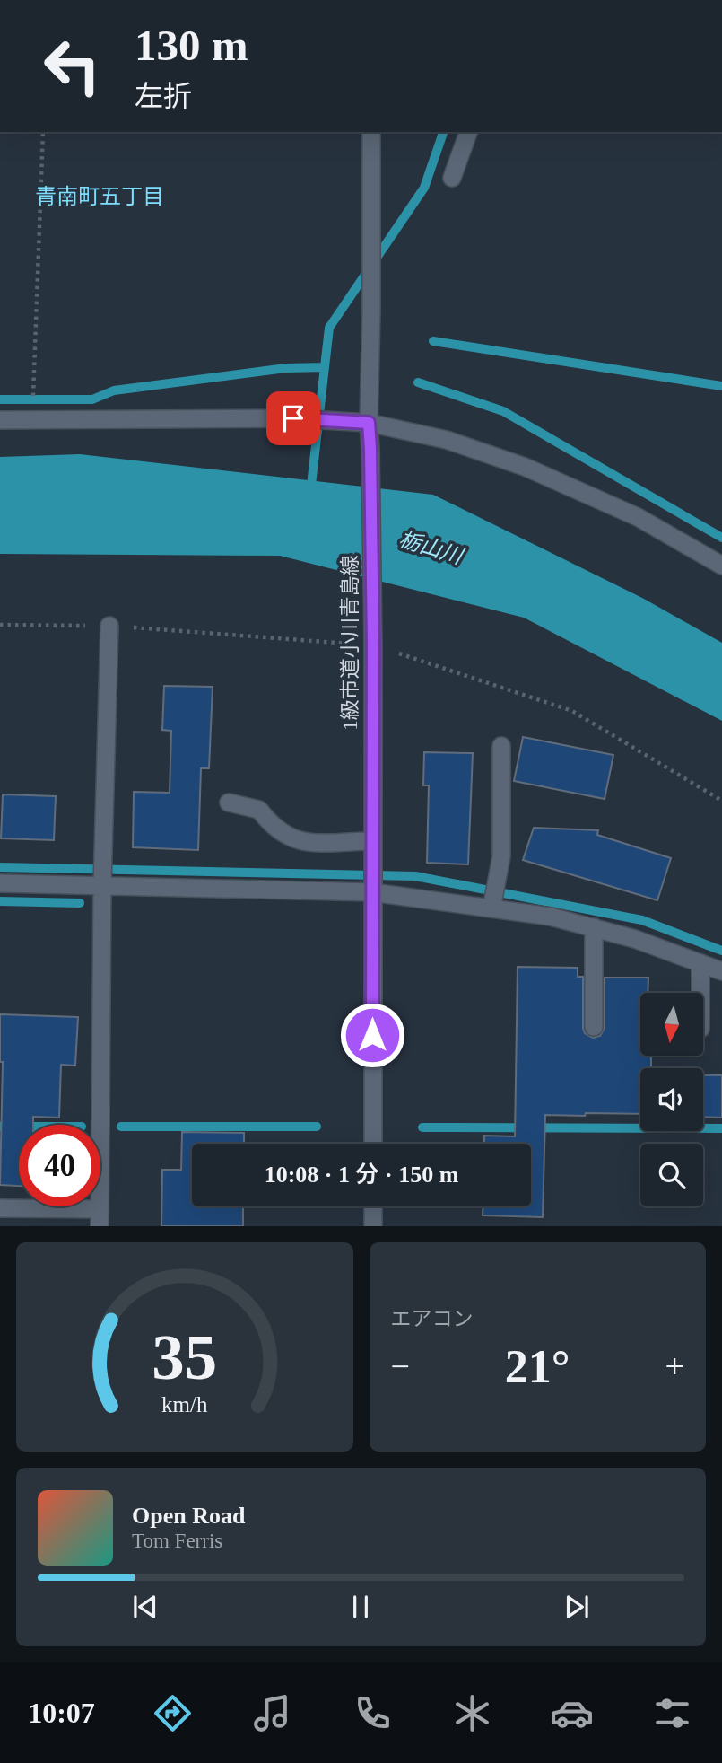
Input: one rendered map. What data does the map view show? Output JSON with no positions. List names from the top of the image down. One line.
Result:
{"streets":{"street":["1級市道小川青島線"]},"districts":["青南町五丁目"],"water":["栃山川"],"north":"bottom","page":{"turn":["130 m","左折"],"limit":"40","trip":"10:08 · 1 分 · 150 m","tile":"エアコン","heat":["−","21°","+"],"song":["Open Road","Tom Ferris"],"tabs":"10:07","gauge":["35","km/h"]}}
